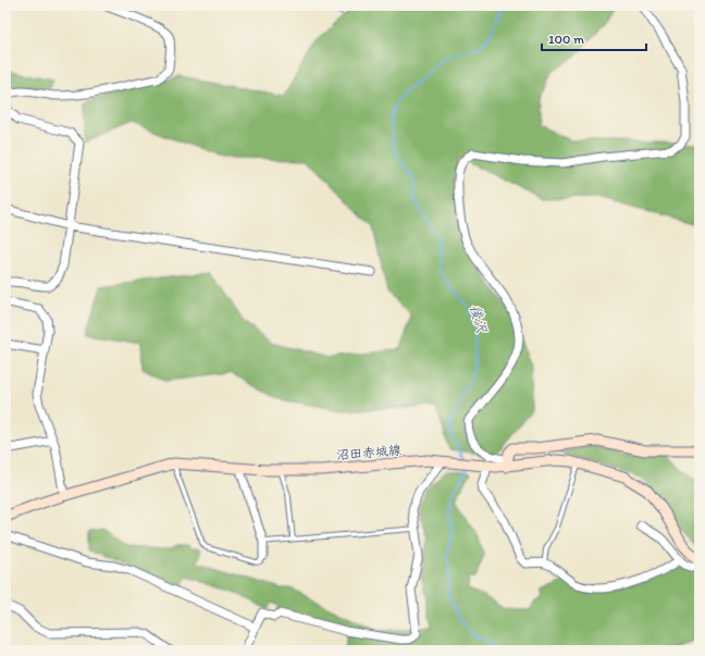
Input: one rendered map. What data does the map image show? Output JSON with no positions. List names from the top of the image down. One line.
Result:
{"streets":{"main road":["沼田赤城線"]},"water":["後沢"],"scale_bar":"100 m"}
